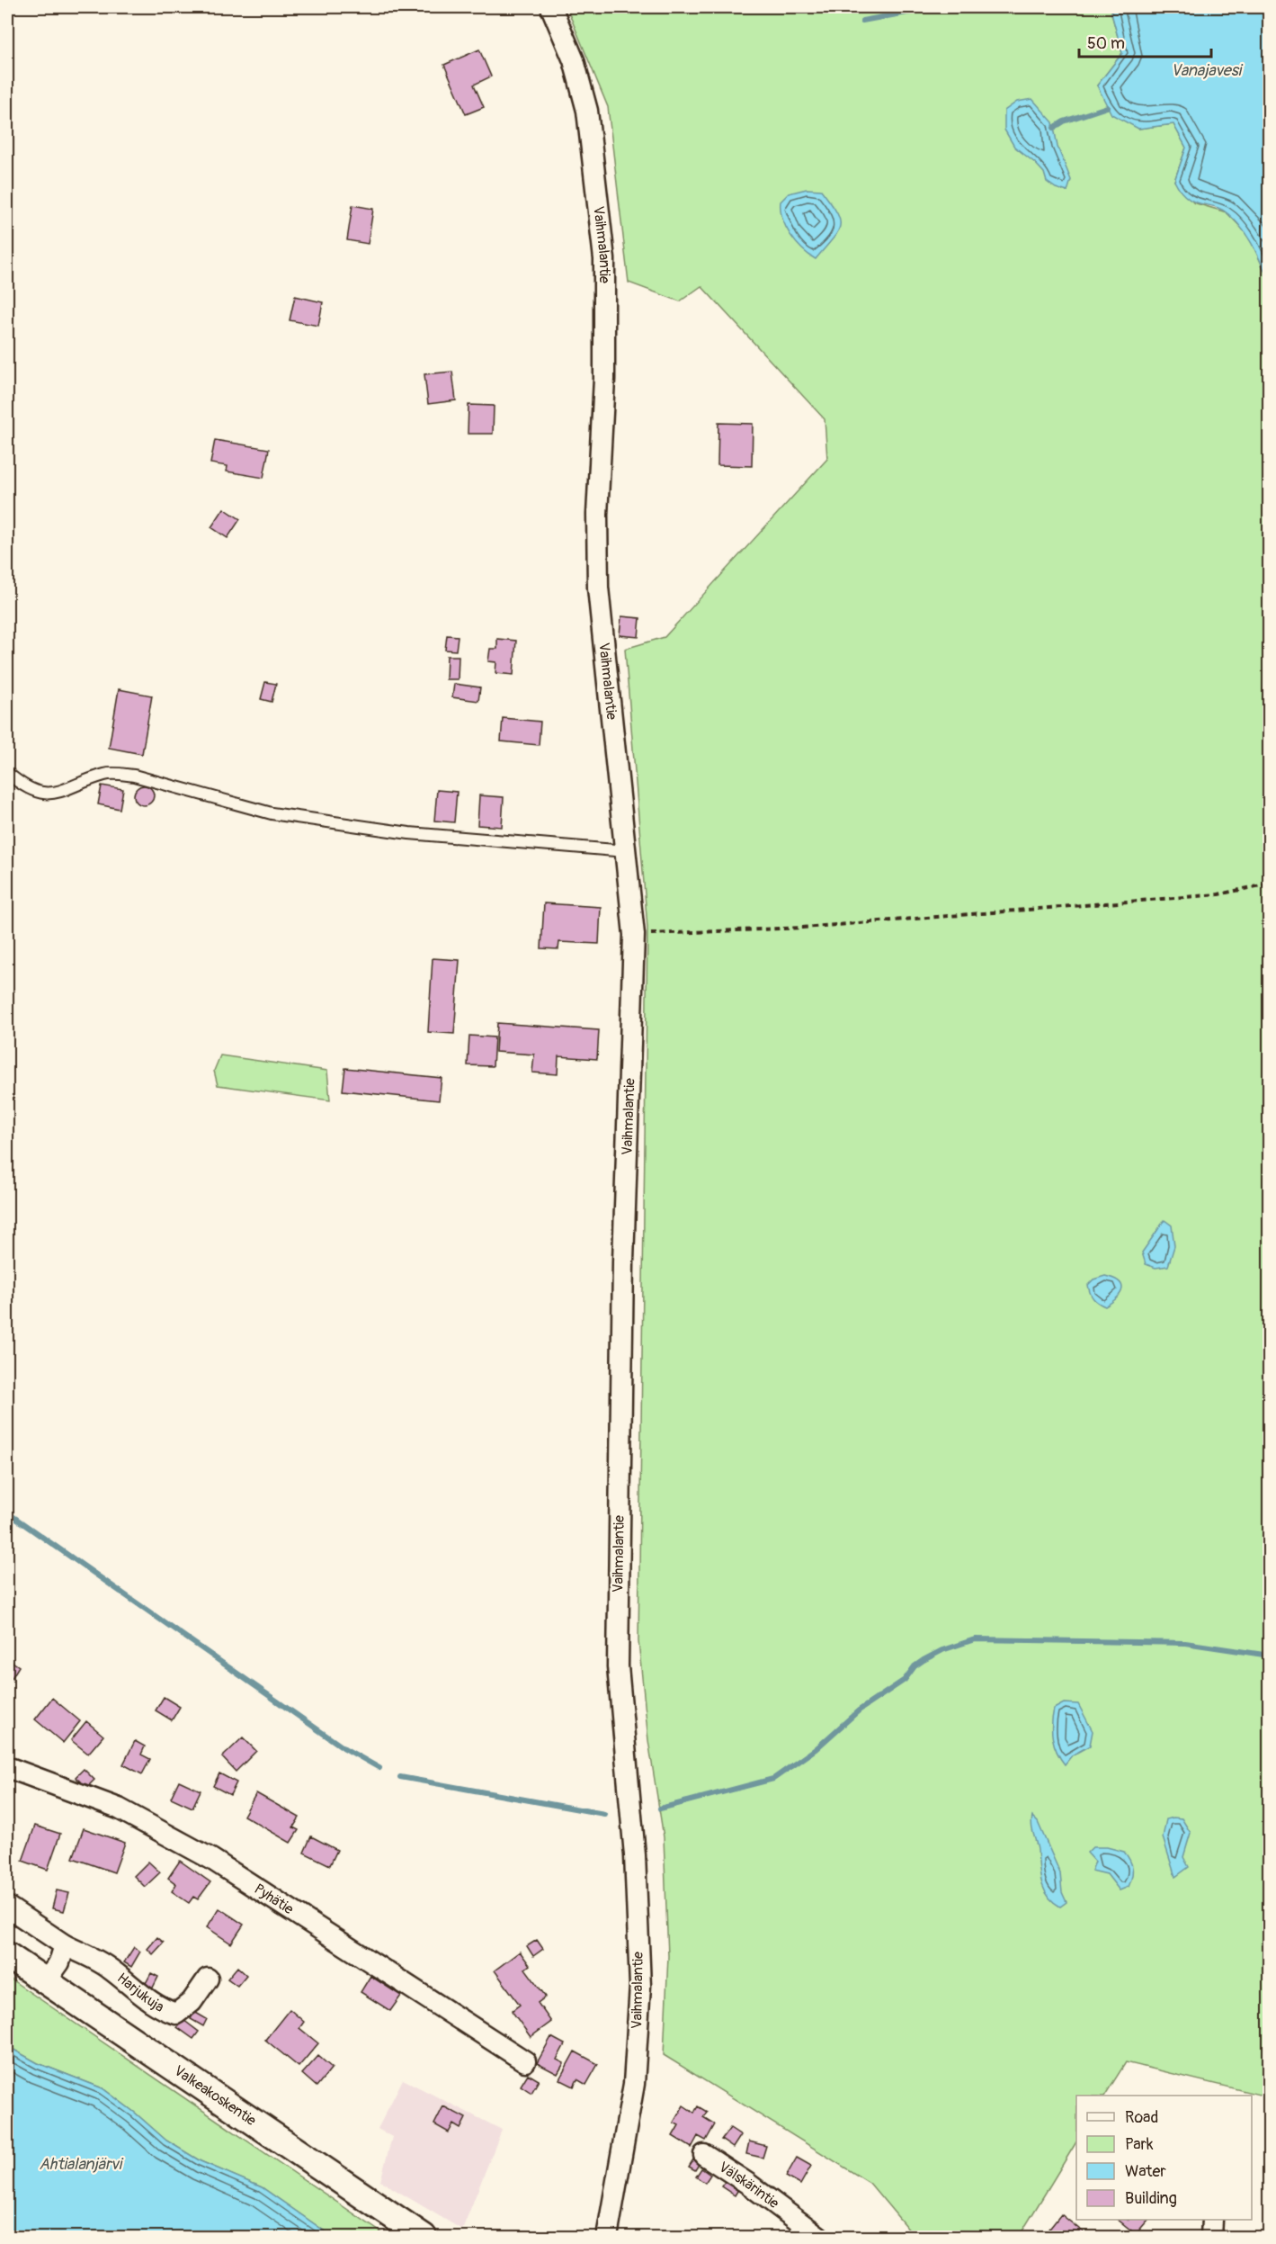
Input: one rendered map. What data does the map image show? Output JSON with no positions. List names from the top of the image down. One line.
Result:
{"streets":{"street":["Vaihmalantie","Pyhätie","Harjukuja","Valkeakoskentie","Välskärintie"]},"water":["Vanajavesi","Ahtialanjärvi"],"legend":["Road","Park","Water","Building"],"scale_bar":"50 m"}
